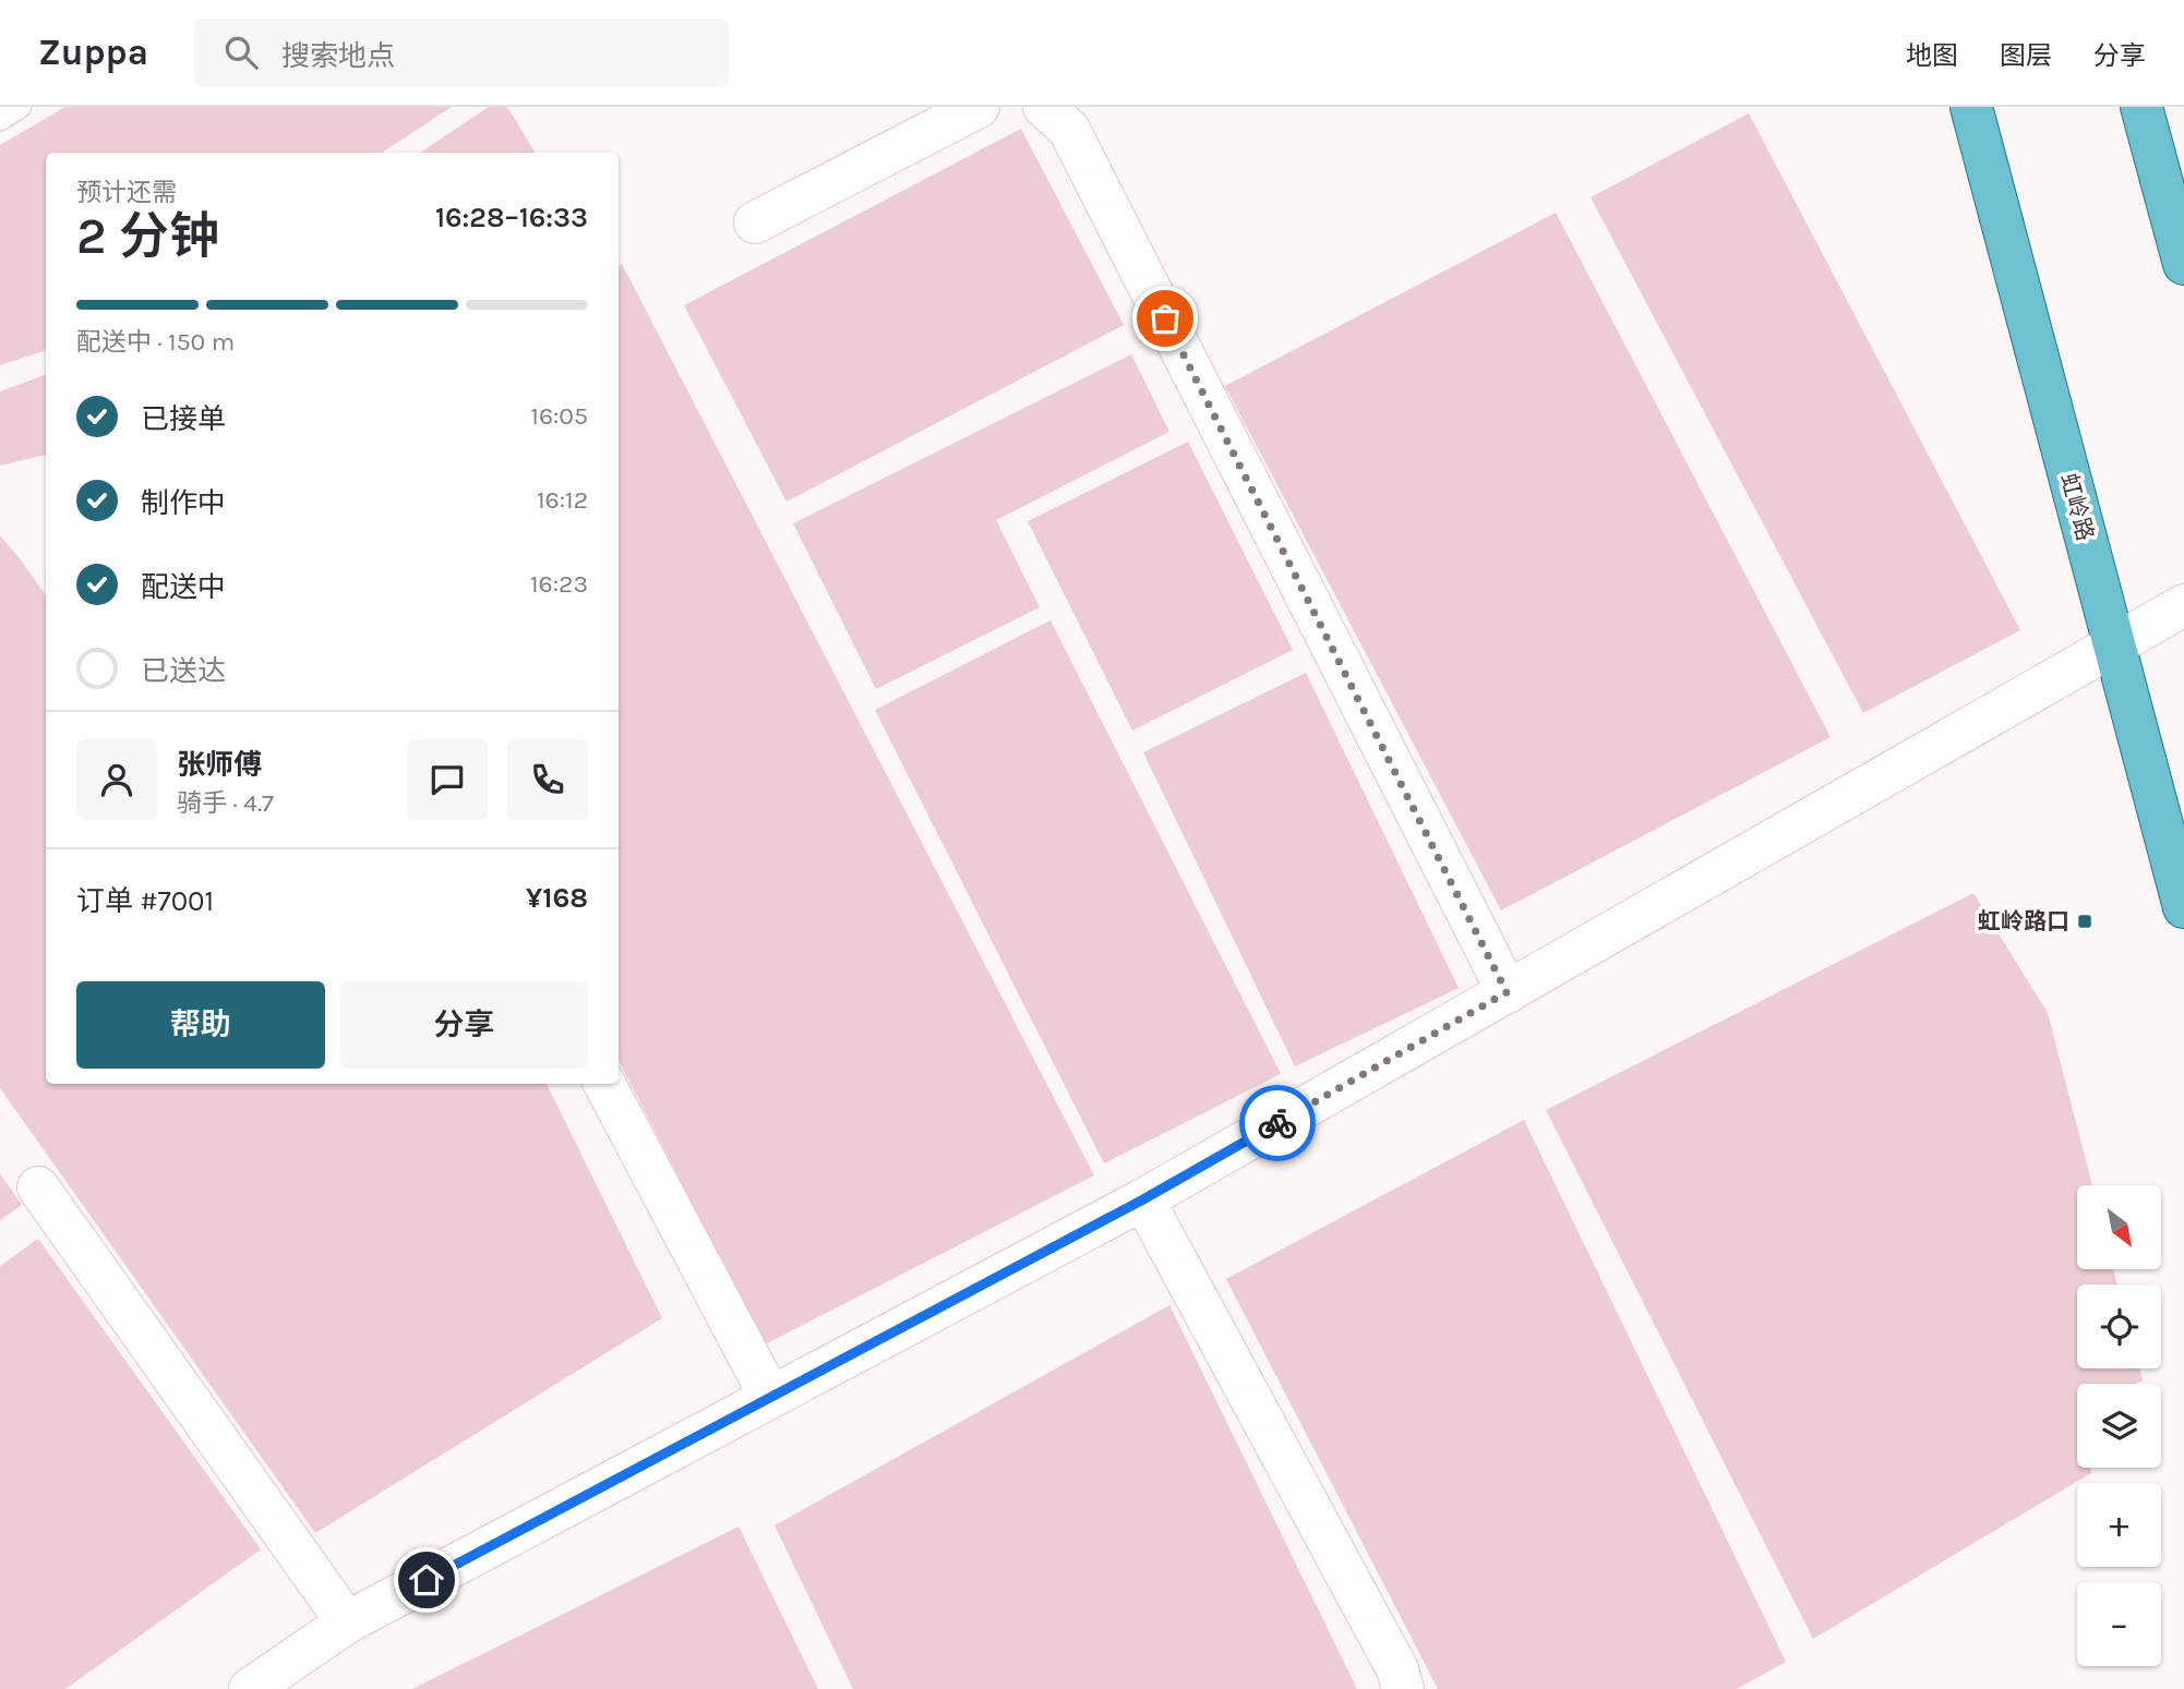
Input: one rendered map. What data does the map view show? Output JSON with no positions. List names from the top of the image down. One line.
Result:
{"streets":{"main road":["虹岭路"]},"places":{"transit":["虹岭路口"]},"north":"bottom right","page":{"header":"Zuppa","search":"搜索地点","nav":["地图","图层","分享"],"heading":["2 分钟","预计还需","16:28–16:33"],"panel":["张师傅","骑手 · 4.7","订单 #7001","¥168"],"bar":"配送中 · 150 m","list":[["已接单","16:05"],["制作中","16:12"],["配送中","16:23"],"已送达"],"buttons":["帮助","分享"],"map_buttons":["+","−"]}}
